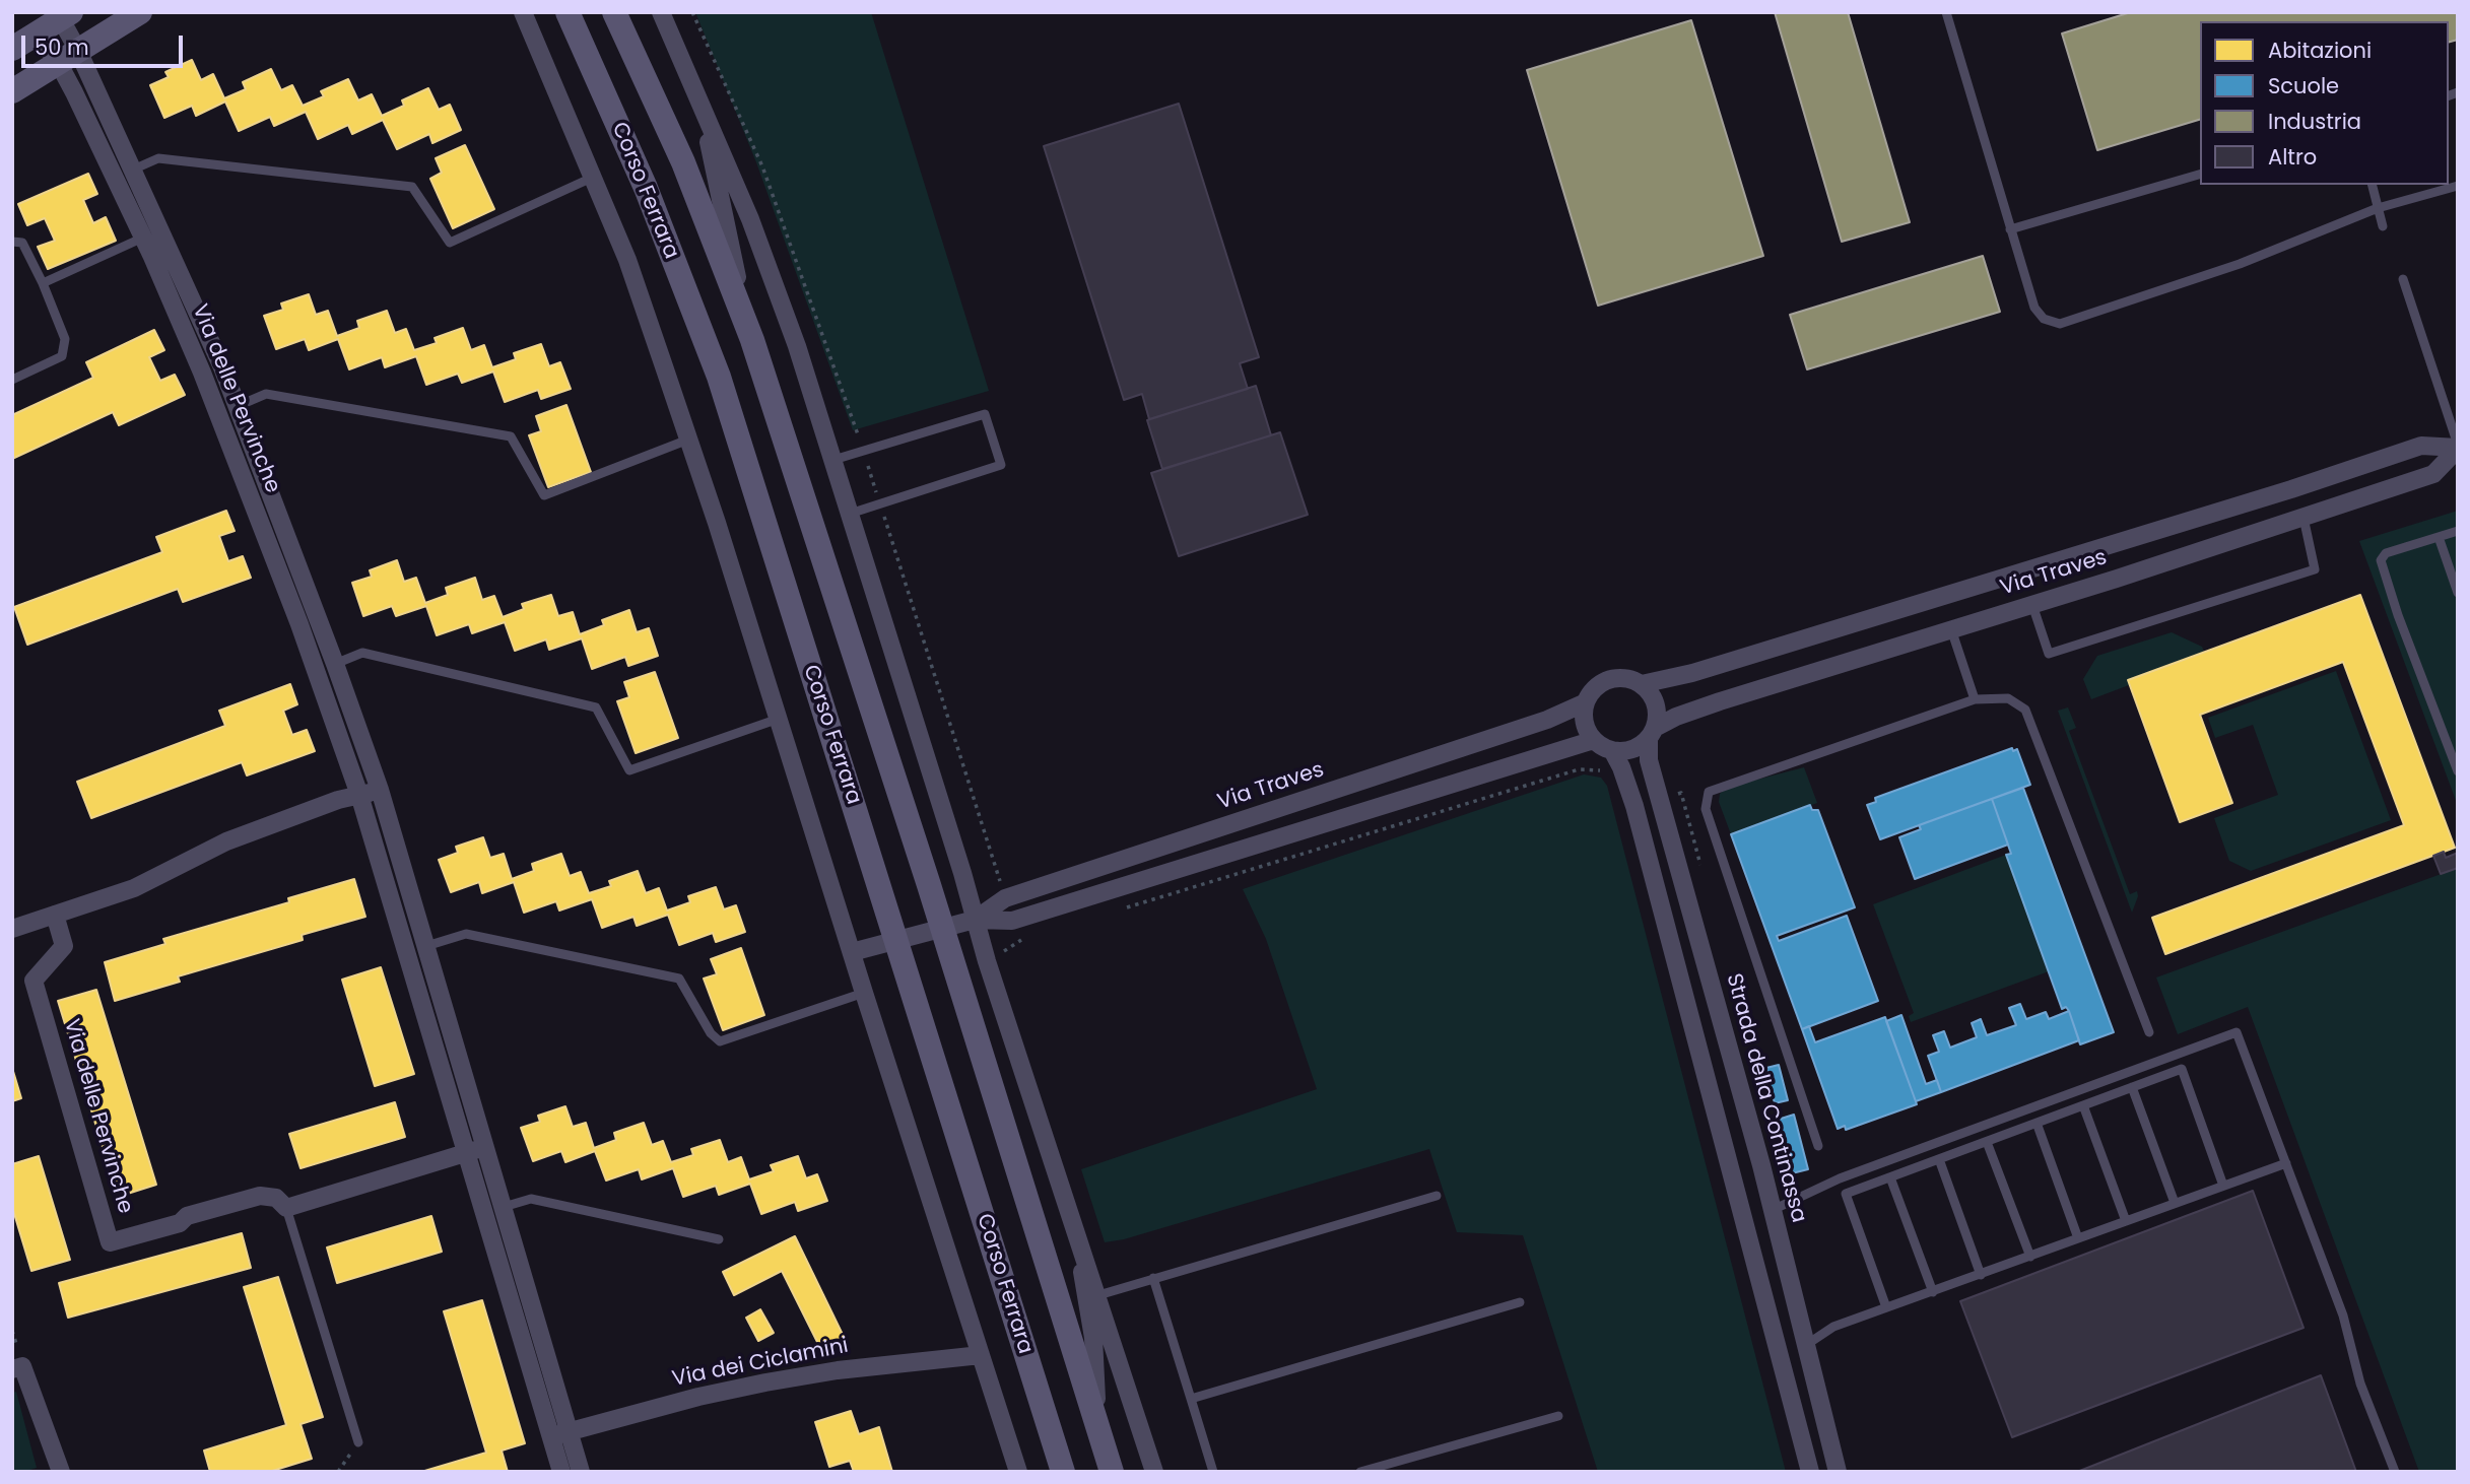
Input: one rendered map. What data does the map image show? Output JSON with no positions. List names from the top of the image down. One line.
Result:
{"streets":{"main road":["Corso Ferrara"],"street":["Via delle Pervinche","Via Traves","Strada della Continassa","Via dei Ciclamini"]},"crossings":[["Corso Ferrara","Via delle Pervinche"],["Corso Ferrara","Via Traves"],["Corso Ferrara","Via dei Ciclamini"],["Via delle Pervinche","Via dei Ciclamini"],["Via Traves","Strada della Continassa"]],"legend":["Abitazioni","Scuole","Industria","Altro"],"scale_bar":"50 m"}
